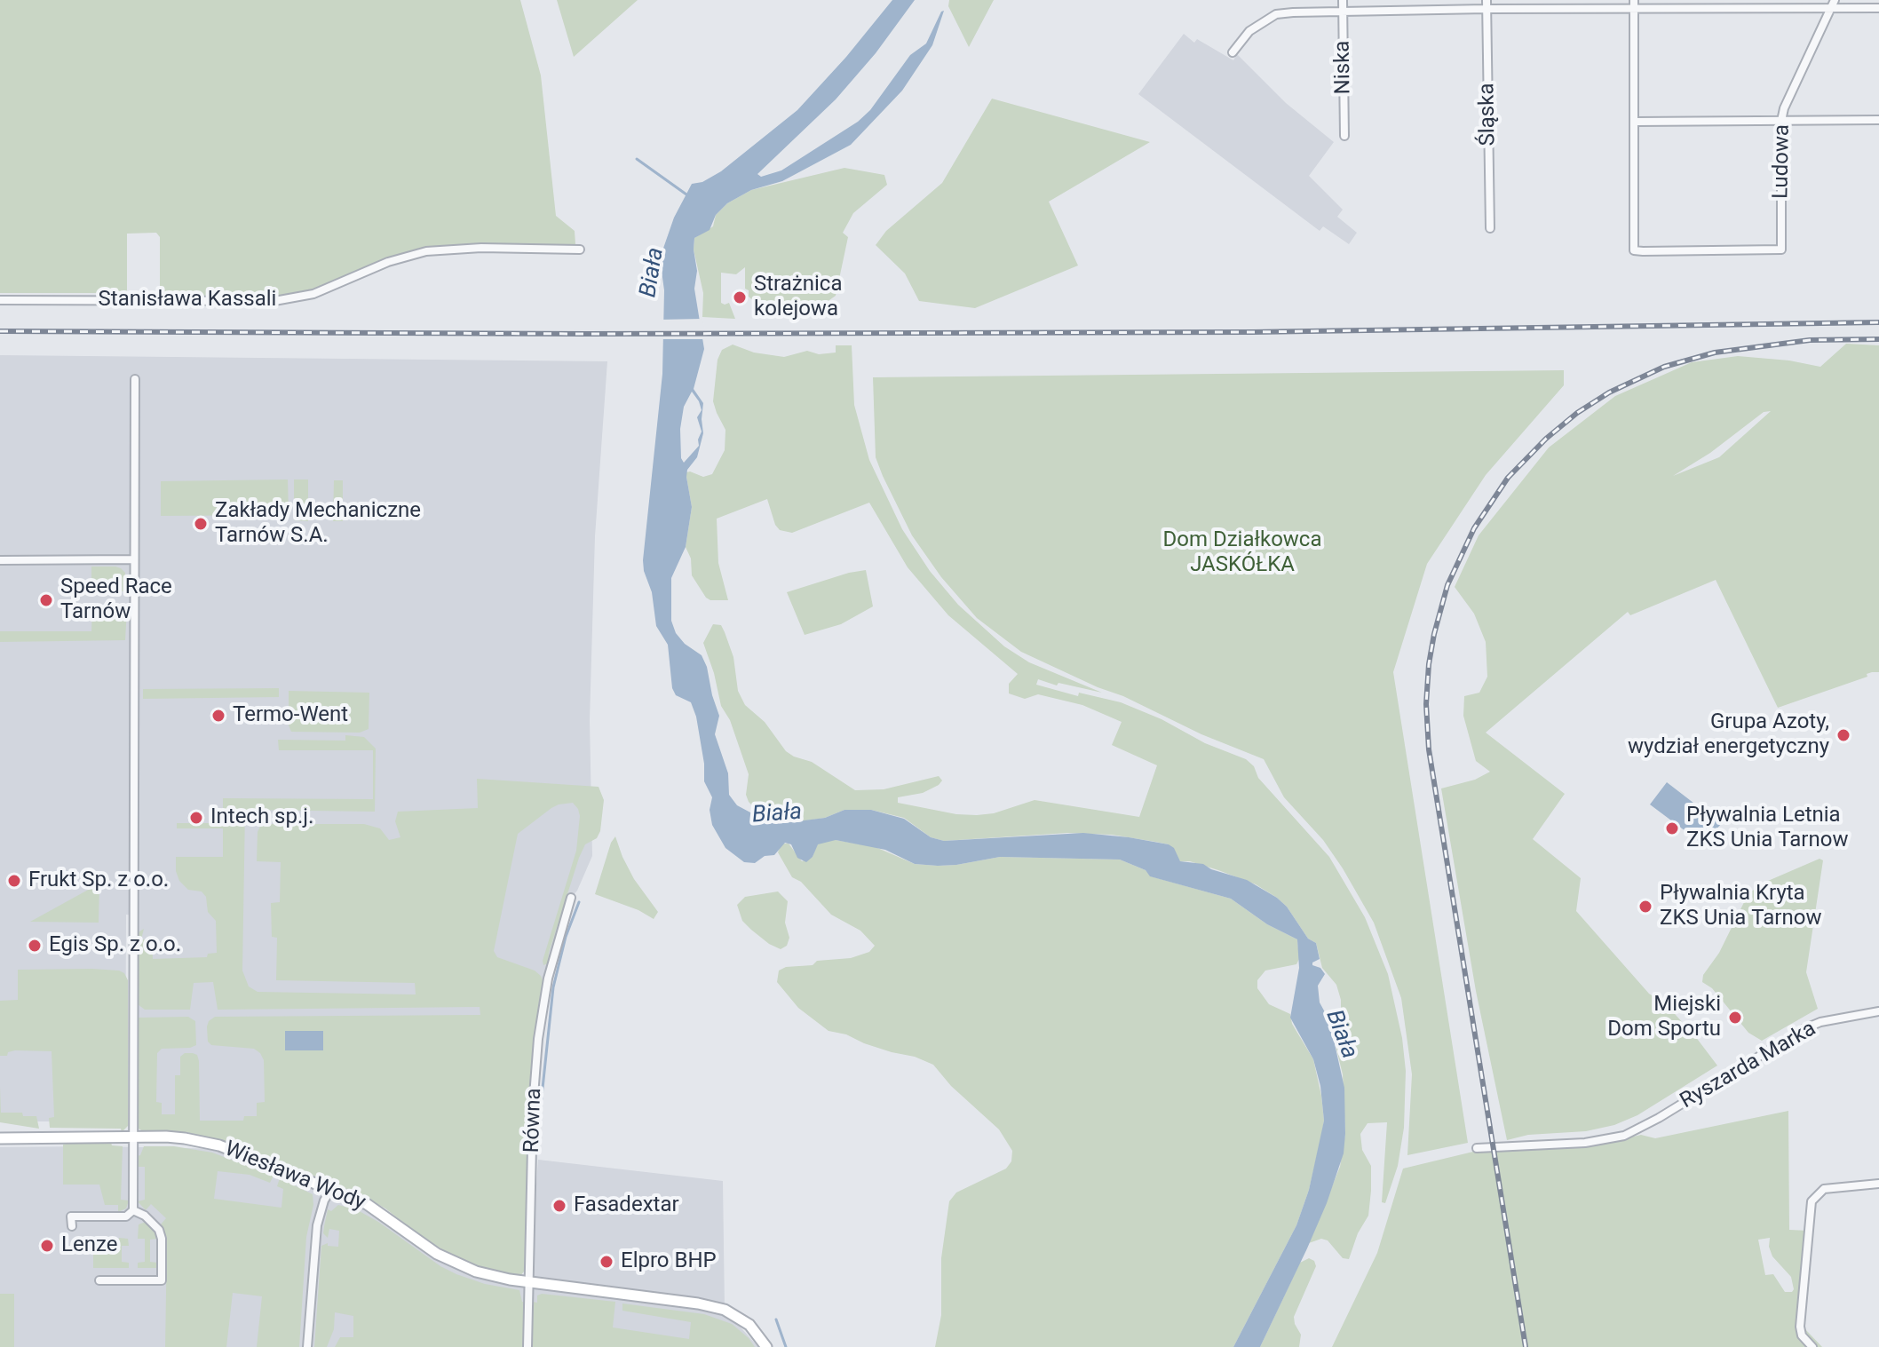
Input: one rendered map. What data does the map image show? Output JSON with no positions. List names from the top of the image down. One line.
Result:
{"streets":{"street":["Niska","Śląska","Ludowa","Stanisława Kassali","Ryszarda Marka","Równa","Wiesława Wody"]},"crossings":[["Równa","Wiesława Wody"]],"water":["Biała"],"parks":["Dom Działkowca JASKÓŁKA"],"places":["Strażnica kolejowa","Zakłady Mechaniczne Tarnów S.A.","Speed Race Tarnów","Termo-Went","Grupa Azoty, wydział energetyczny","Intech sp.j.","Pływalnia Letnia ZKS Unia Tarnow","Frukt Sp. z o.o.","Pływalnia Kryta ZKS Unia Tarnow","Egis Sp. z o.o.","Miejski Dom Sportu","Fasadextar","Lenze","Elpro BHP"]}
